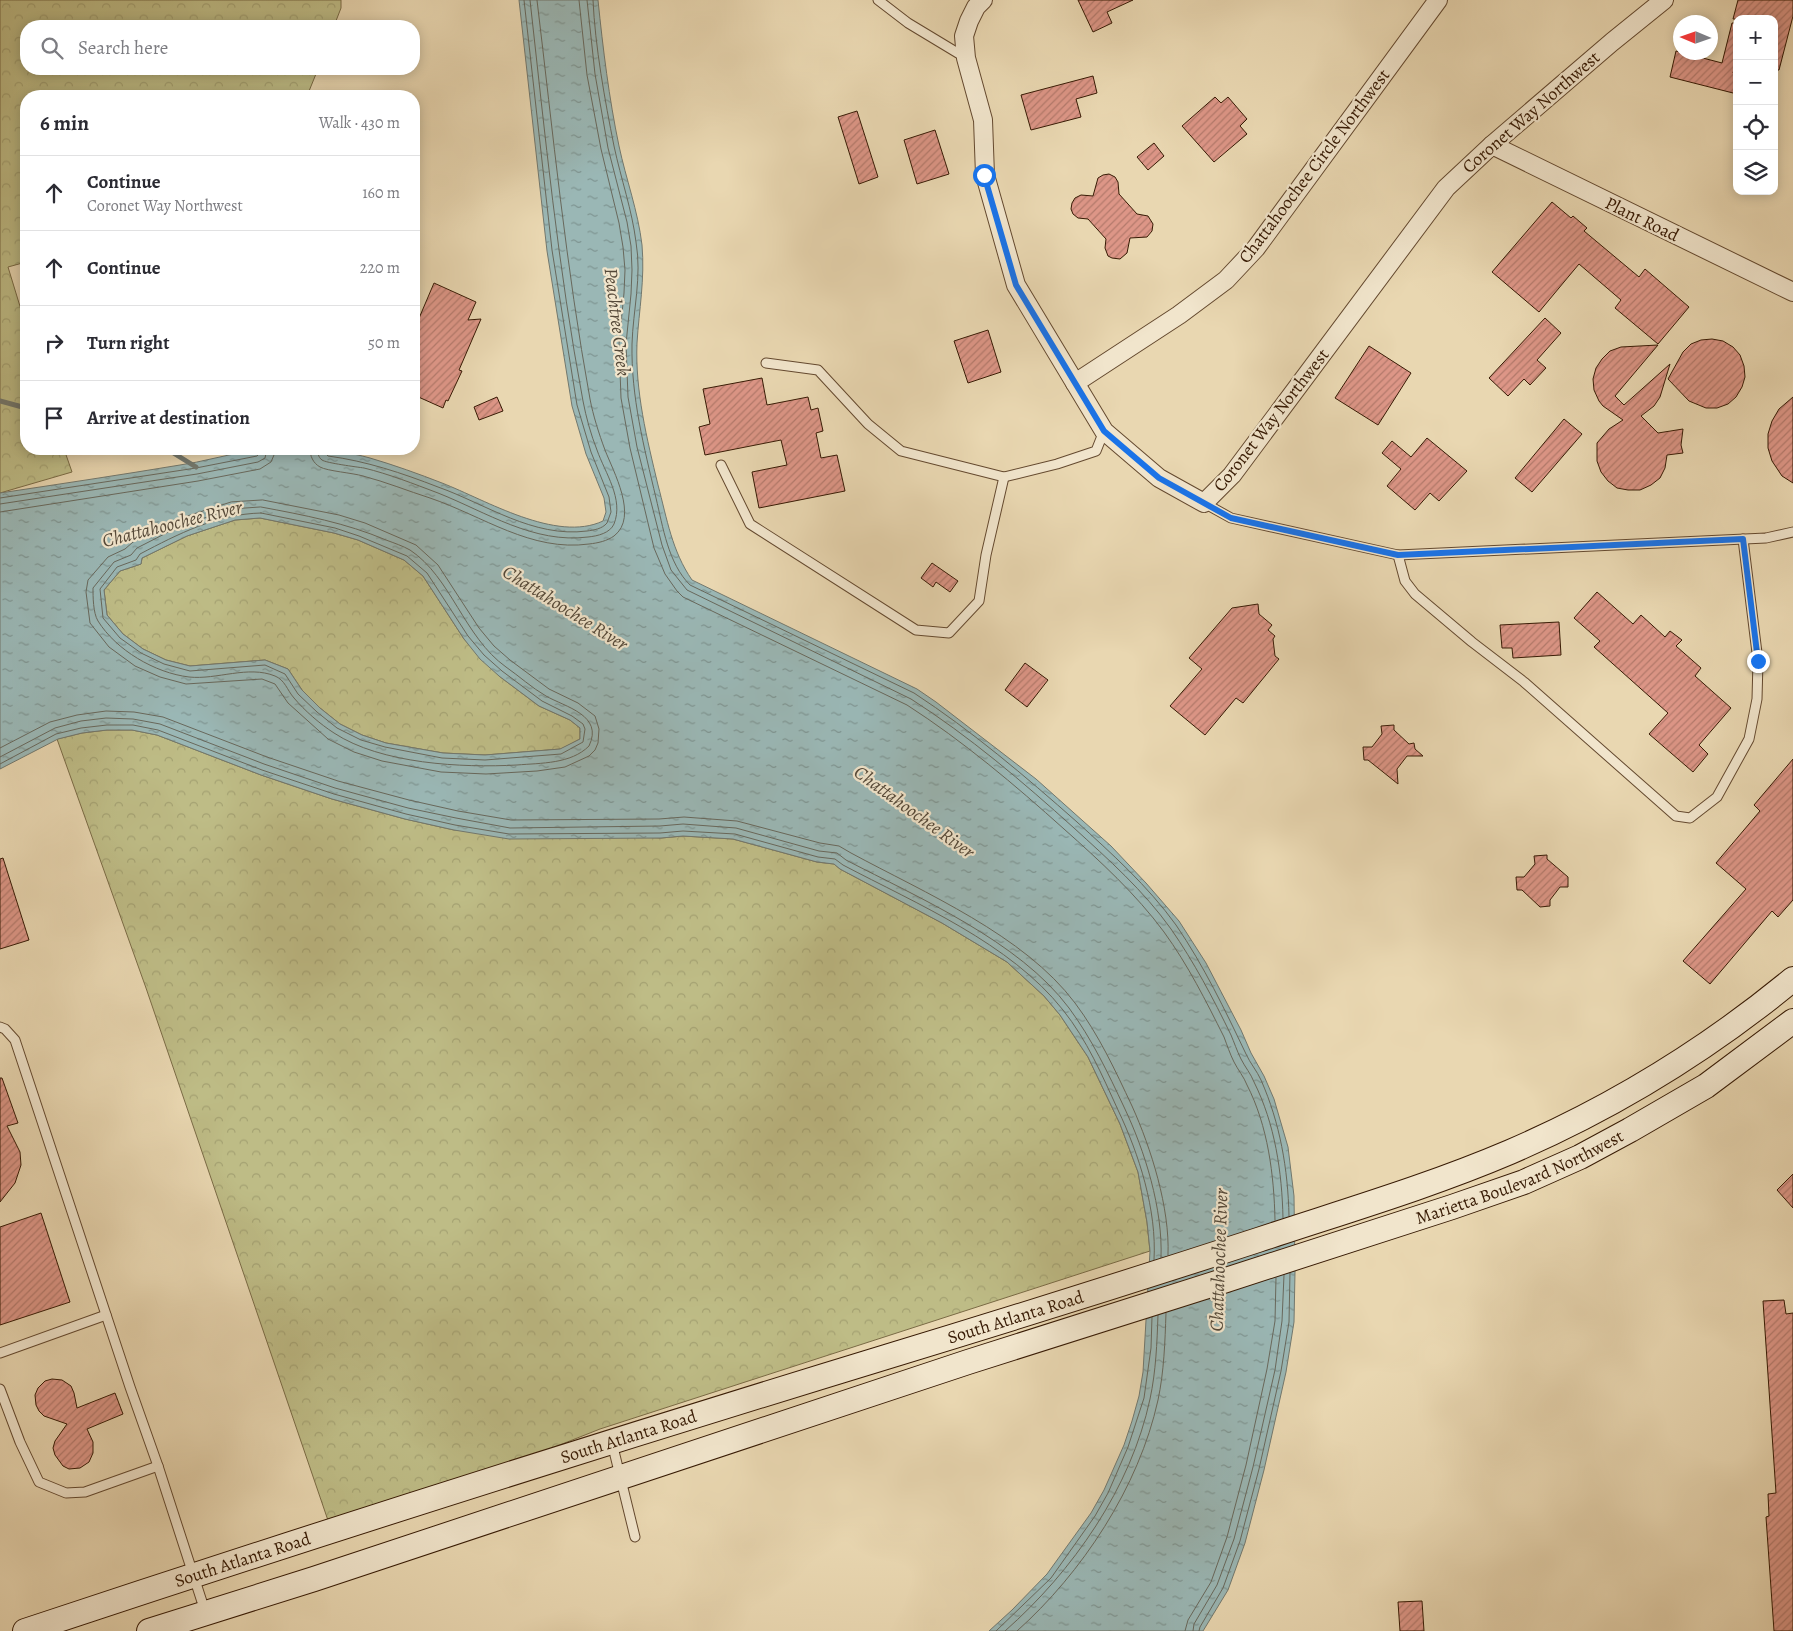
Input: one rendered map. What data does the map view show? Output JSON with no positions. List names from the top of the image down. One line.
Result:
{"streets":{"main road":["Marietta Boulevard Northwest","South Atlanta Road"],"street":["Coronet Way Northwest","Chattahoochee Circle Northwest","Plant Road"]},"crossings":[["Coronet Way Northwest","Chattahoochee Circle Northwest"],["Coronet Way Northwest","Plant Road"],["Marietta Boulevard Northwest","South Atlanta Road"]],"water":["Peachtree Creek","Chattahoochee River"],"north":"left","page":{"map_buttons":["+","−"],"search":"Search here","heading":["6 min","Walk · 430 m"],"list":[["Continue","Coronet Way Northwest","160 m"],["Continue","220 m"],["Turn right","50 m"],"Arrive at destination"]}}
